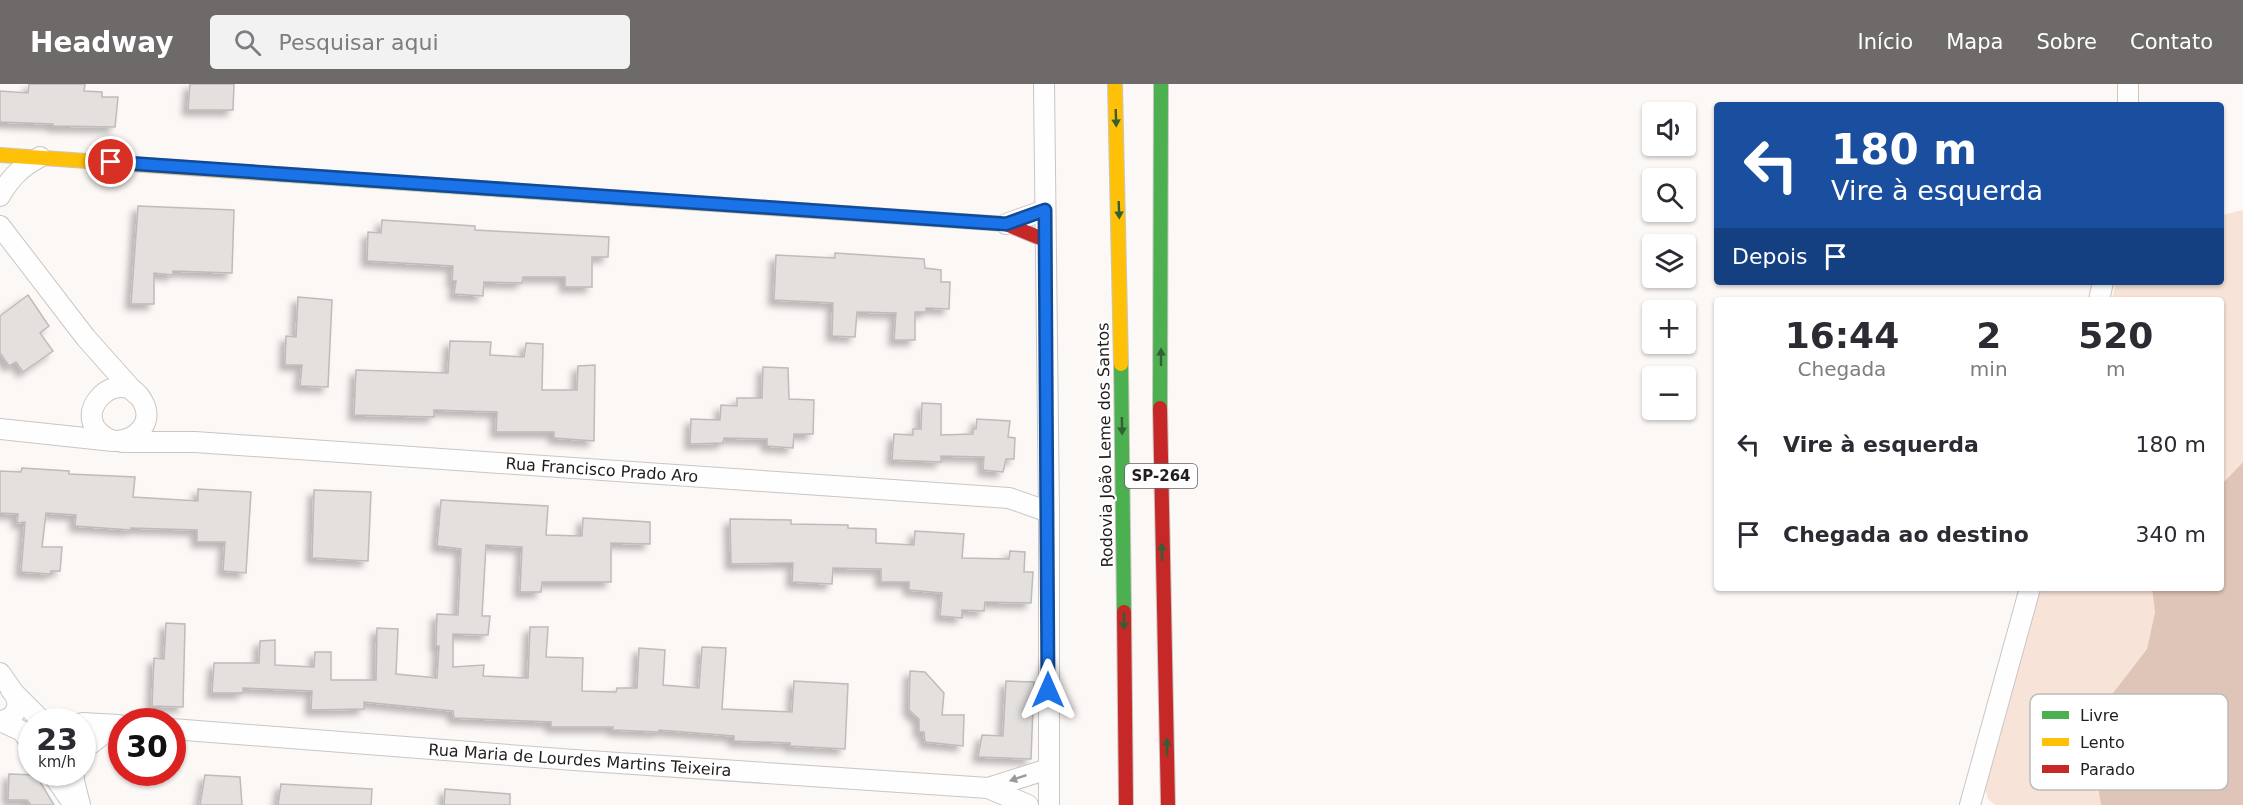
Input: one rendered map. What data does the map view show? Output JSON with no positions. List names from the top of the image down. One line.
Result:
{"streets":{"main road":["Rodovia João Leme dos Santos","SP-264"],"street":["Rua Francisco Prado Aro","Rua Maria de Lourdes Martins Teixeira"]},"legend":["Livre","Lento","Parado"],"page":{"header":"Headway","search":"Pesquisar aqui","nav":["Início","Mapa","Sobre","Contato"],"map_buttons":["+","−"],"turn":["180 m","Vire à esquerda"],"then":"Depois","eta":["16:44","Chegada","2","min","520","m"],"list":[{"name":"Vire à esquerda","value":"180 m"},{"name":"Chegada ao destino","value":"340 m"}],"speed":"23 km/h","limit":"30"}}
